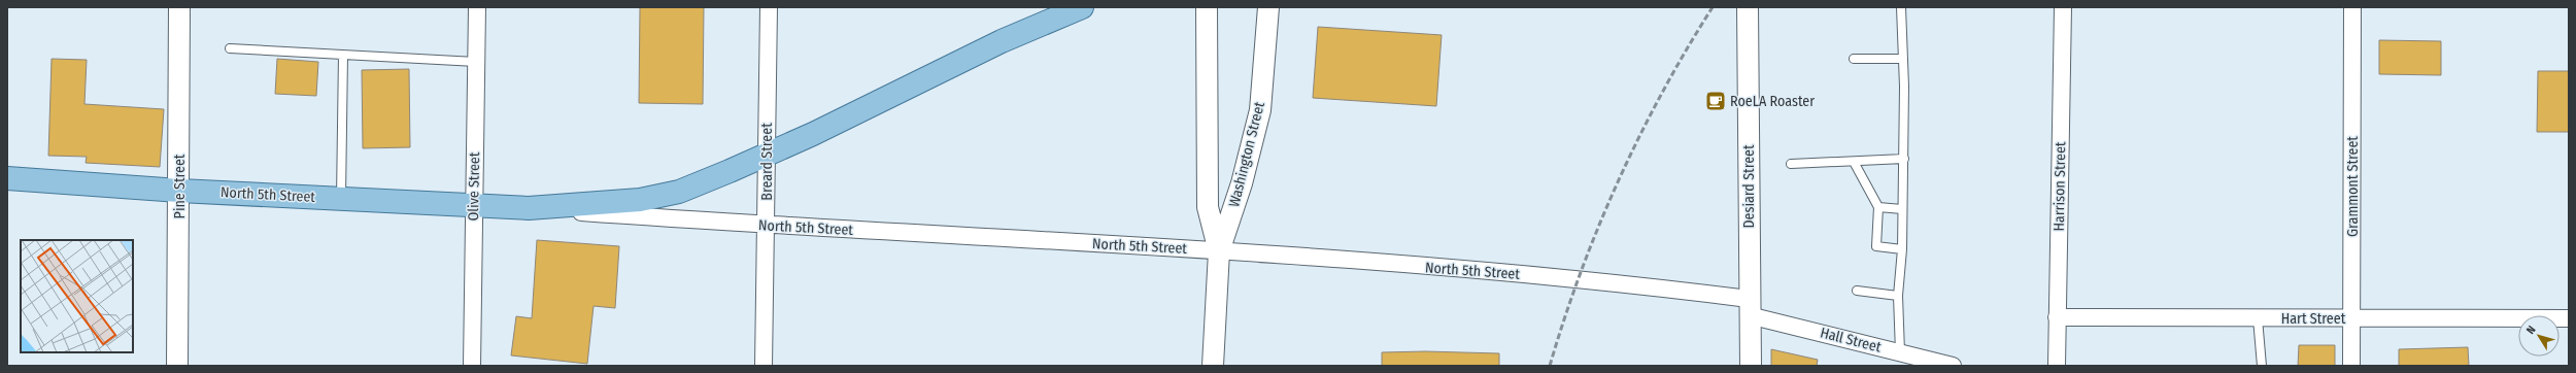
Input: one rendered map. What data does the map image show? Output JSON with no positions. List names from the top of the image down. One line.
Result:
{"streets":{"main road":["North 5th Street"],"street":["Washington Street","Breard Street","Pine Street","Olive Street","Desiard Street","Harrison Street","Grammont Street","Hart Street","Hall Street"]},"crossings":[["Washington Street","North 5th Street"],["Breard Street","North 5th Street"],["Pine Street","North 5th Street"],["Olive Street","North 5th Street"],["Desiard Street","North 5th Street"],["Desiard Street","Hall Street"],["Harrison Street","Hart Street"],["Grammont Street","Hart Street"],["North 5th Street","Hall Street"]],"places":{"cafe":["RoeLA Roaster"]},"north":"top left"}
